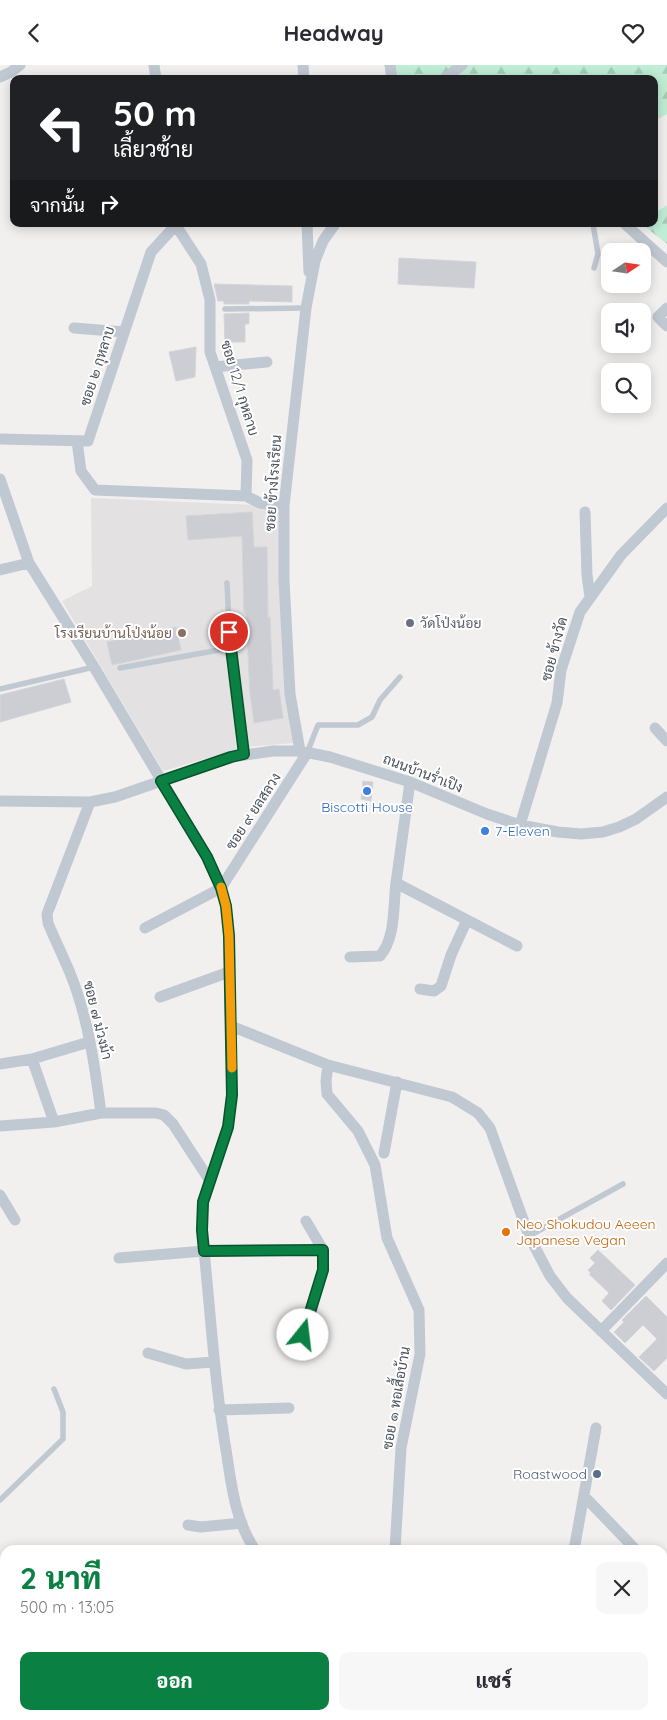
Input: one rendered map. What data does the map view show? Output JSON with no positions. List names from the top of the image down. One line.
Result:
{"streets":{"street":["ซอย ๒ กุหลาบ","ซอย 12/1 กุหลาบ","ซอย ข้างโรงเรียน","ซอย ข้างวัด","ถนนบ้านร่ำเปิง","ซอย ๙ ยลสลวง","ซอย ๗ ม่วงม้า","ซอย ๑ หอเสื้อบ้าน"]},"crossings":[["ซอย ข้างโรงเรียน","ถนนบ้านร่ำเปิง"],["ซอย ข้างโรงเรียน","ซอย ๙ ยลสลวง"],["ซอย ข้างวัด","ถนนบ้านร่ำเปิง"],["ถนนบ้านร่ำเปิง","ซอย ๙ ยลสลวง"],["ถนนบ้านร่ำเปิง","ซอย ๗ ม่วงม้า"]],"places":["วัดโป่งน้อย","โรงเรียนบ้านโป่งน้อย","Biscotti House","7-Eleven","Neo Shokudou Aeeen Japanese Vegan","Roastwood"],"north":"right","page":{"header":"Headway","turn":["50 m","เลี้ยวซ้าย"],"then":"จากนั้น","heading":["2 นาที","500 m · 13:05"],"buttons":["ออก","แชร์"]}}
